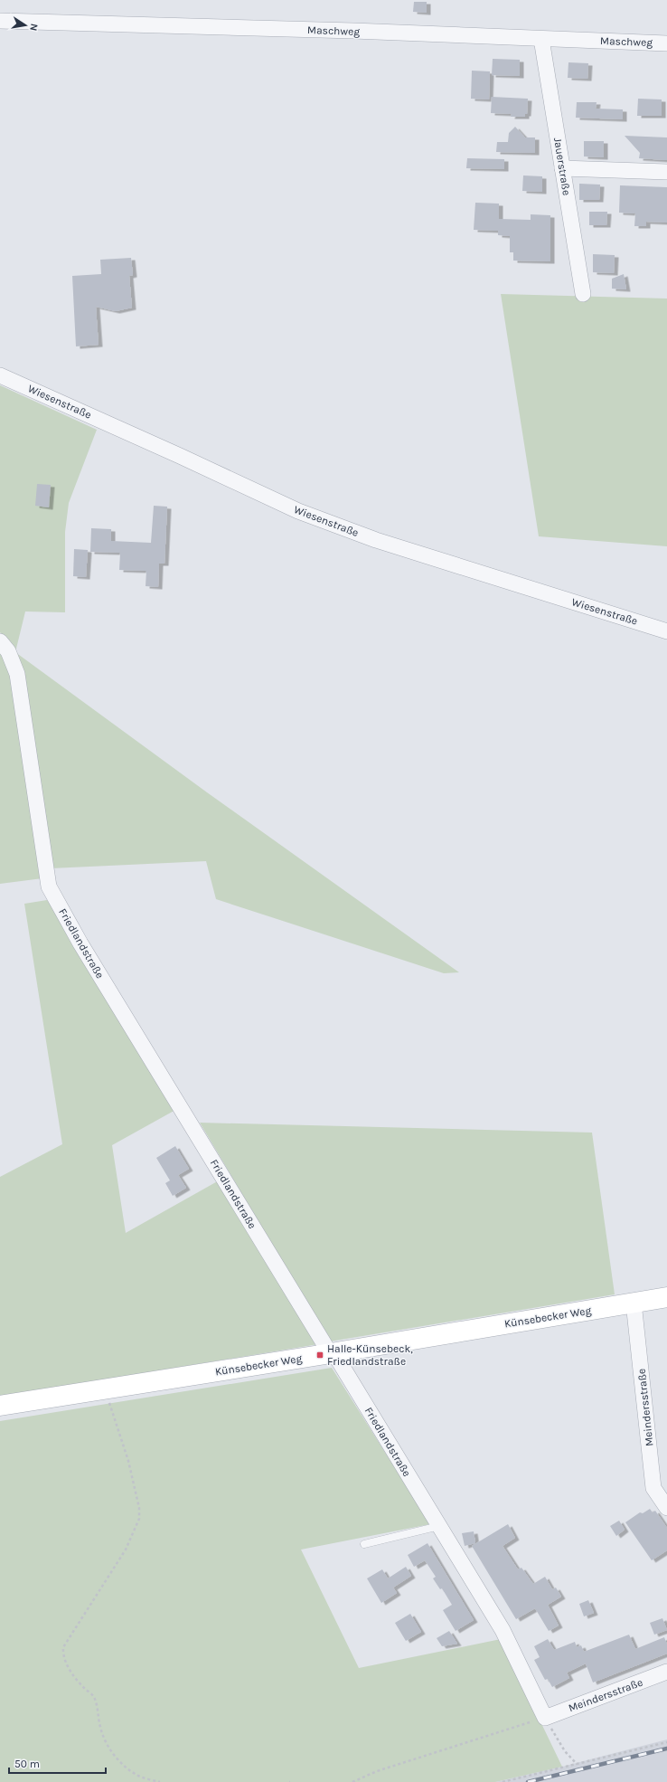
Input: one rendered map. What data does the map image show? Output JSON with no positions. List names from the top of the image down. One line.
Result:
{"streets":{"street":["Maschweg","Jauerstraße","Wiesenstraße","Friedlandstraße","Künsebecker Weg","Meindersstraße"]},"crossings":[["Maschweg","Jauerstraße"],["Friedlandstraße","Künsebecker Weg"],["Friedlandstraße","Meindersstraße"],["Künsebecker Weg","Meindersstraße"]],"places":{"transit":["Halle-Künsebeck, Friedlandstraße"]},"scale_bar":"50 m","north":"right"}
